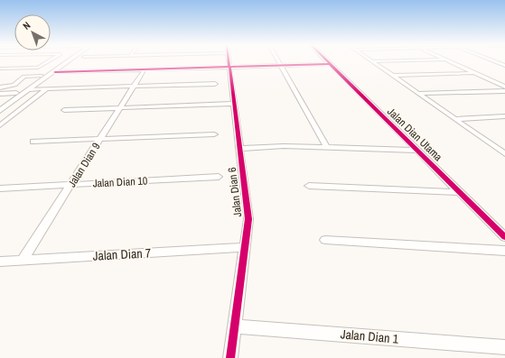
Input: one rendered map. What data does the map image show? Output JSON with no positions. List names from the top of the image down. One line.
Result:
{"streets":{"street":["Jalan Dian Utama","Jalan Dian 9","Jalan Dian 10","Jalan Dian 6","Jalan Dian 7","Jalan Dian 1"]},"crossings":[["Jalan Dian 9","Jalan Dian 10"],["Jalan Dian 9","Jalan Dian 7"],["Jalan Dian 6","Jalan Dian 7"],["Jalan Dian 6","Jalan Dian 1"]],"north":"top left"}
